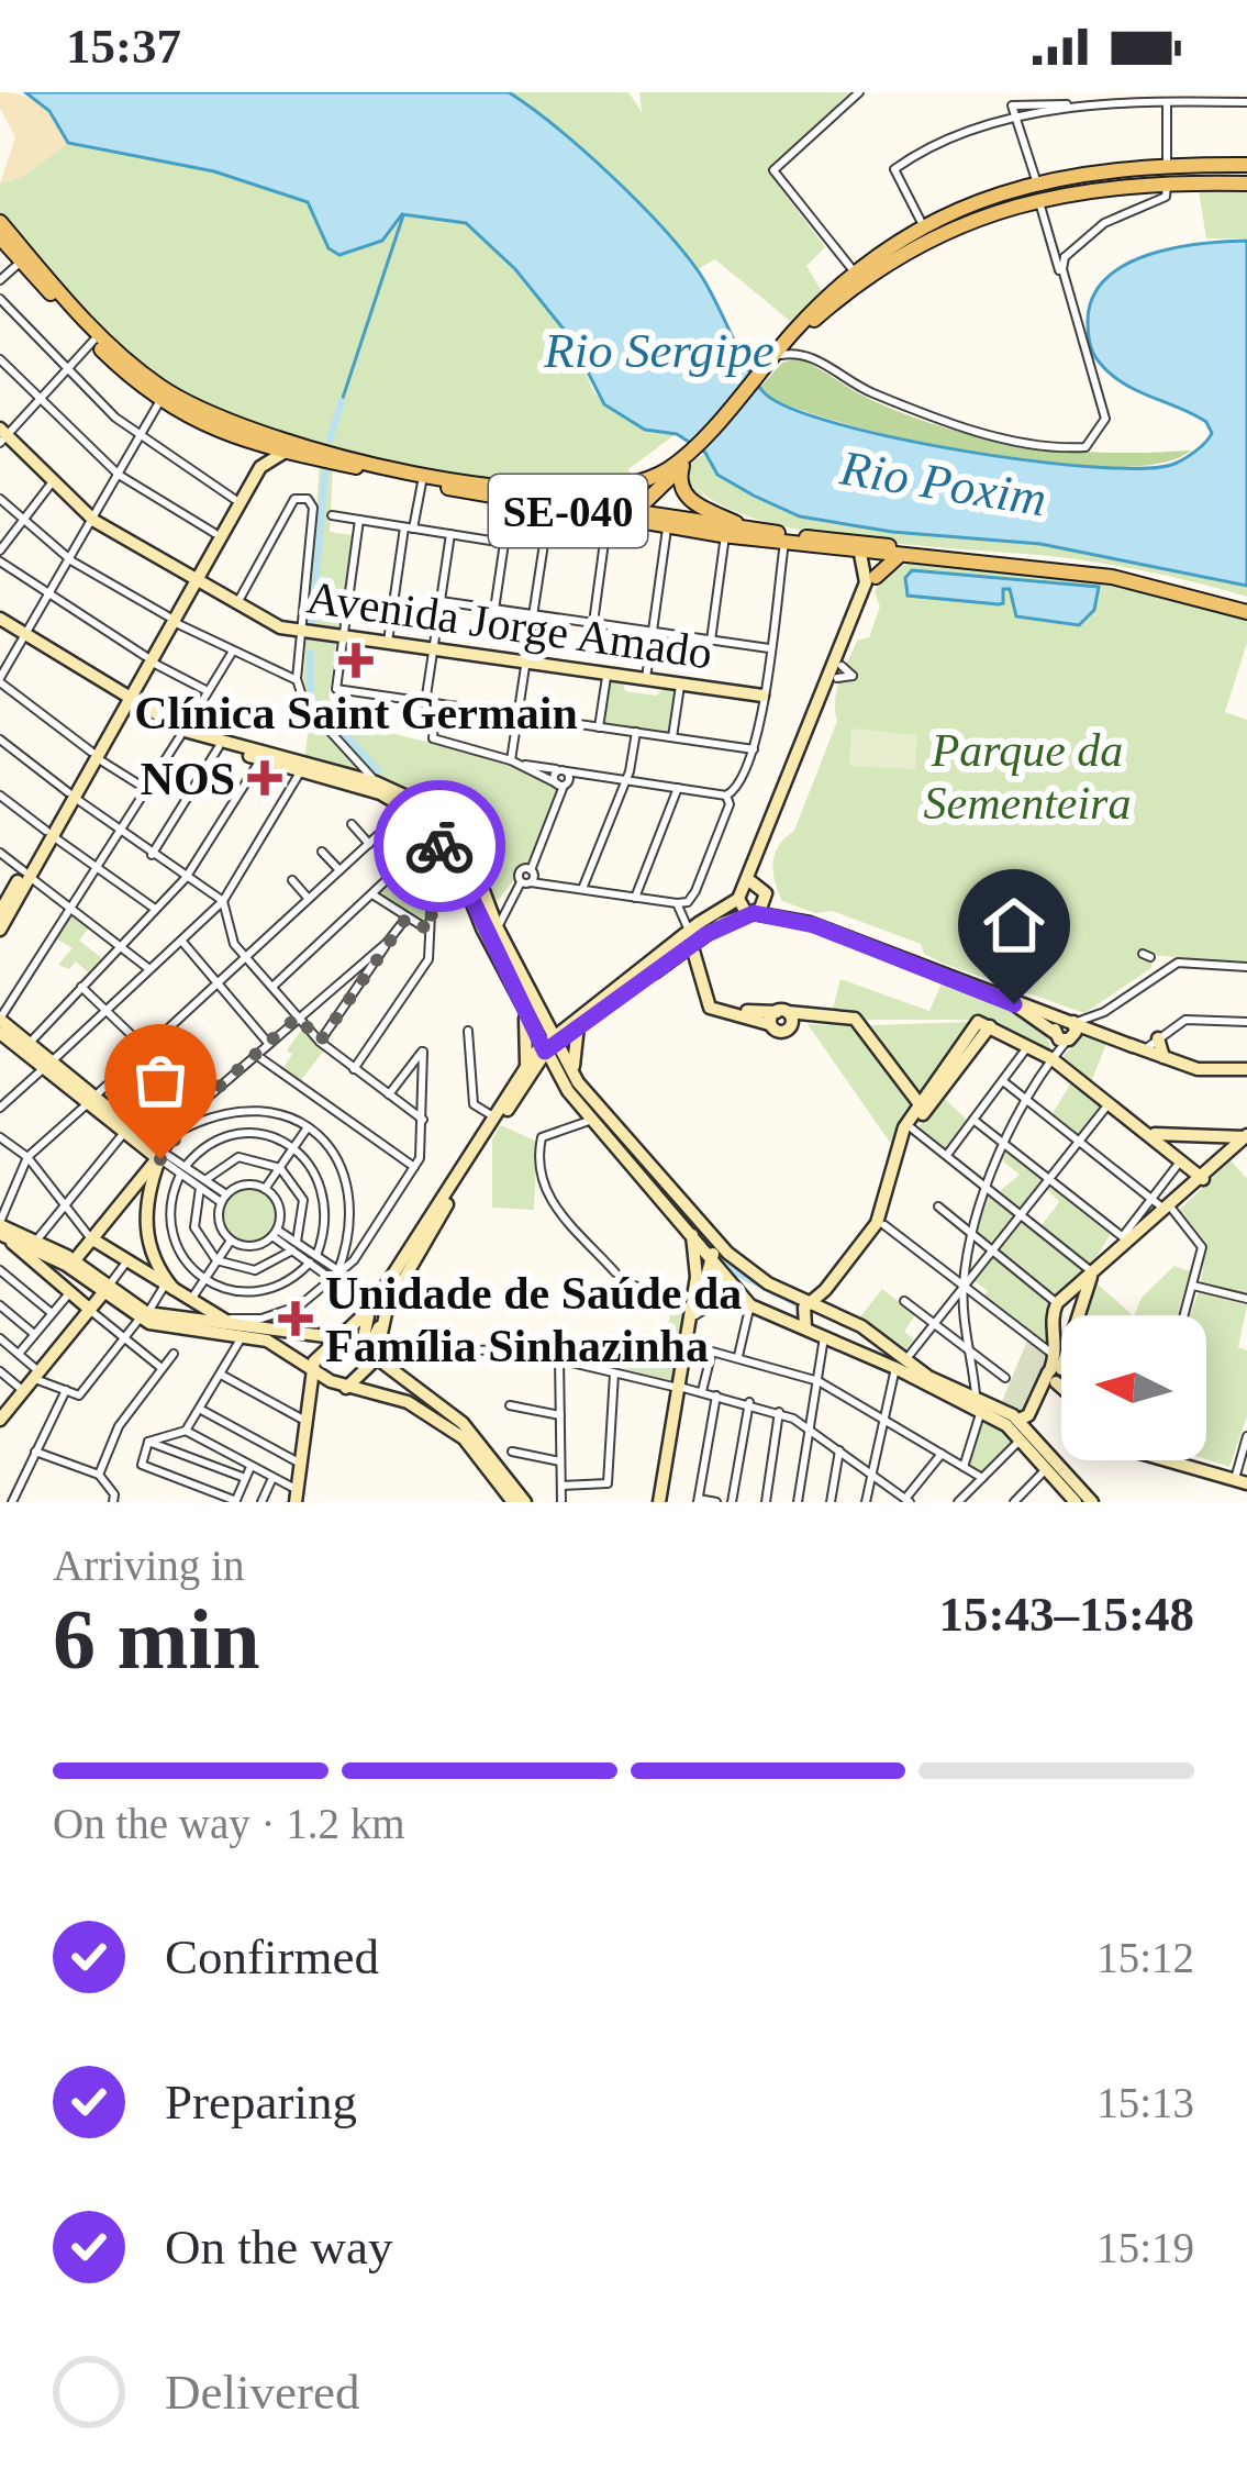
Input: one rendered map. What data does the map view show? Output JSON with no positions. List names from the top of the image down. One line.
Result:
{"streets":{"main road":["SE-040","Avenida Jorge Amado"]},"water":["Rio Sergipe","Rio Poxim"],"parks":["Parque da Sementeira"],"places":{"health":["Clínica Saint Germain","NOS","Unidade de Saúde da Família Sinhazinha"]},"north":"left","page":{"status":"15:37","heading":["6 min","Arriving in","15:43–15:48"],"bar":"On the way · 1.2 km","list":[["Confirmed","15:12"],["Preparing","15:13"],["On the way","15:19"],"Delivered"]}}
